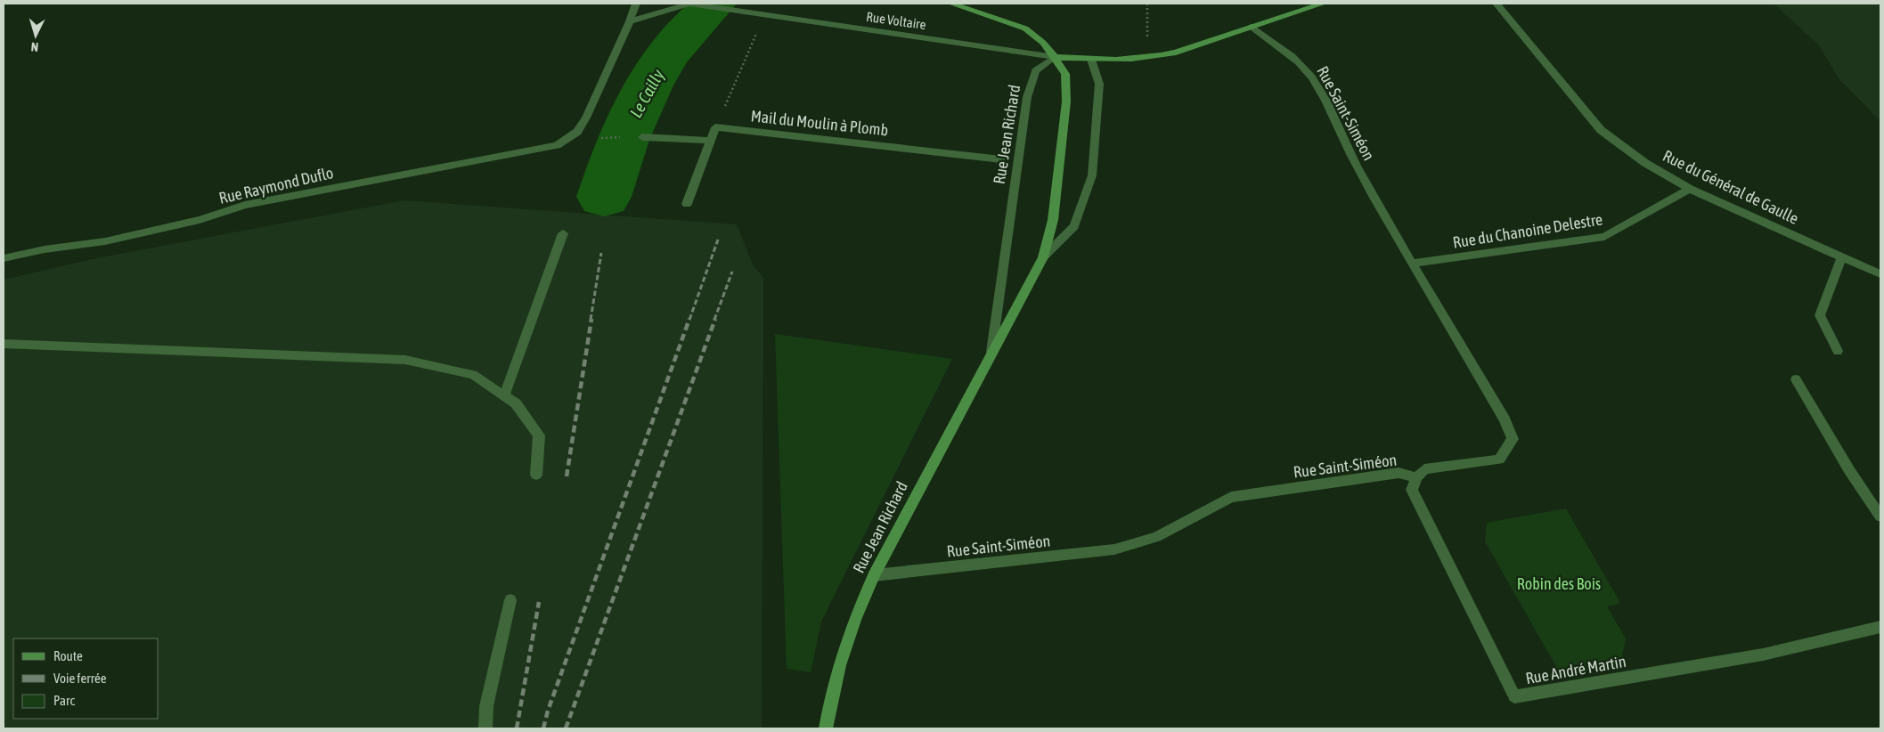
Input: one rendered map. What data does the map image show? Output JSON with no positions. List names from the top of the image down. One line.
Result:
{"streets":{"street":["Rue Voltaire","Rue Saint-Siméon","Mail du Moulin à Plomb","Rue Jean Richard","Rue Raymond Duflo","Rue du Général de Gaulle","Rue du Chanoine Delestre","Rue André Martin"]},"crossings":[["Rue Voltaire","Rue Jean Richard"],["Rue Voltaire","Rue Raymond Duflo"],["Rue Saint-Siméon","Rue Jean Richard"],["Rue Saint-Siméon","Rue du Chanoine Delestre"],["Rue Saint-Siméon","Rue André Martin"],["Rue du Général de Gaulle","Rue du Chanoine Delestre"]],"water":["Le Cailly"],"parks":["Robin des Bois"],"legend":["Route","Voie ferrée","Parc"],"north":"bottom"}
